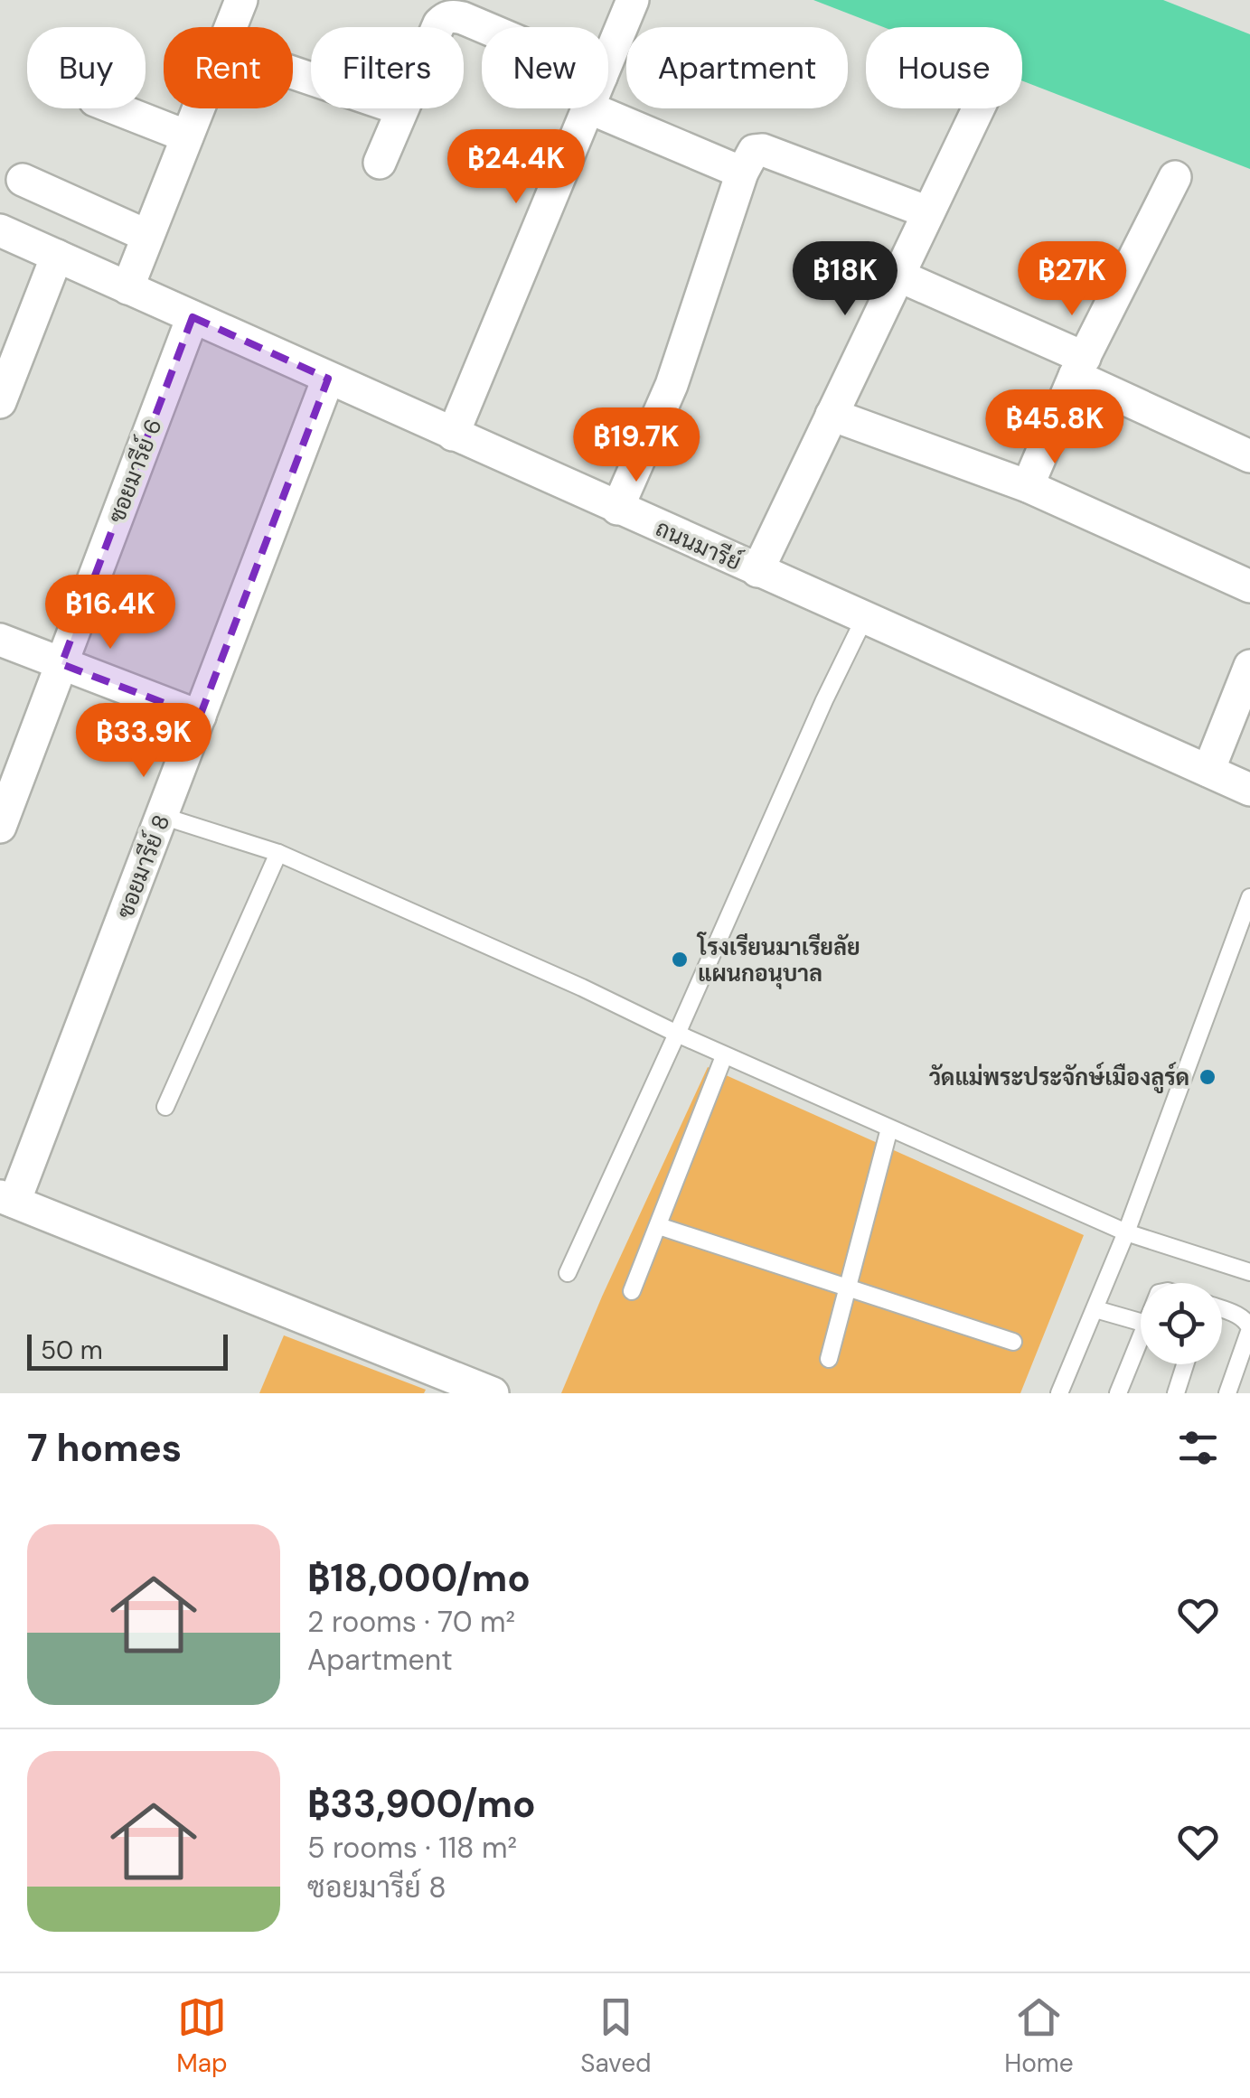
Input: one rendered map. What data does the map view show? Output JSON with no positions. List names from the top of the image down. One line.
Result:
{"streets":{"street":["ซอยมารีย์ 6","ถนนมารีย์","ซอยมารีย์ 8"]},"crossings":[["ซอยมารีย์ 6","ถนนมารีย์"],["ถนนมารีย์","ซอยมารีย์ 8"]],"places":["โรงเรียนมาเรียลัย แผนกอนุบาล","วัดแม่พระประจักษ์เมืองลูร์ด"],"scale_bar":"50 m","page":{"chip":["Buy","Rent","Filters","New","Apartment","House"],"price":["฿24.4K","฿18K","฿27K","฿45.8K","฿19.7K","฿16.4K","฿33.9K"],"scale":"50 m","heading":"7 homes","list":[{"name":"฿18,000/mo","note":"2 rooms · 70 m² · Apartment"},{"name":"฿33,900/mo","note":"5 rooms · 118 m² · ซอยมารีย์ 8"}],"tabs":["Map","Saved","Home"]}}
